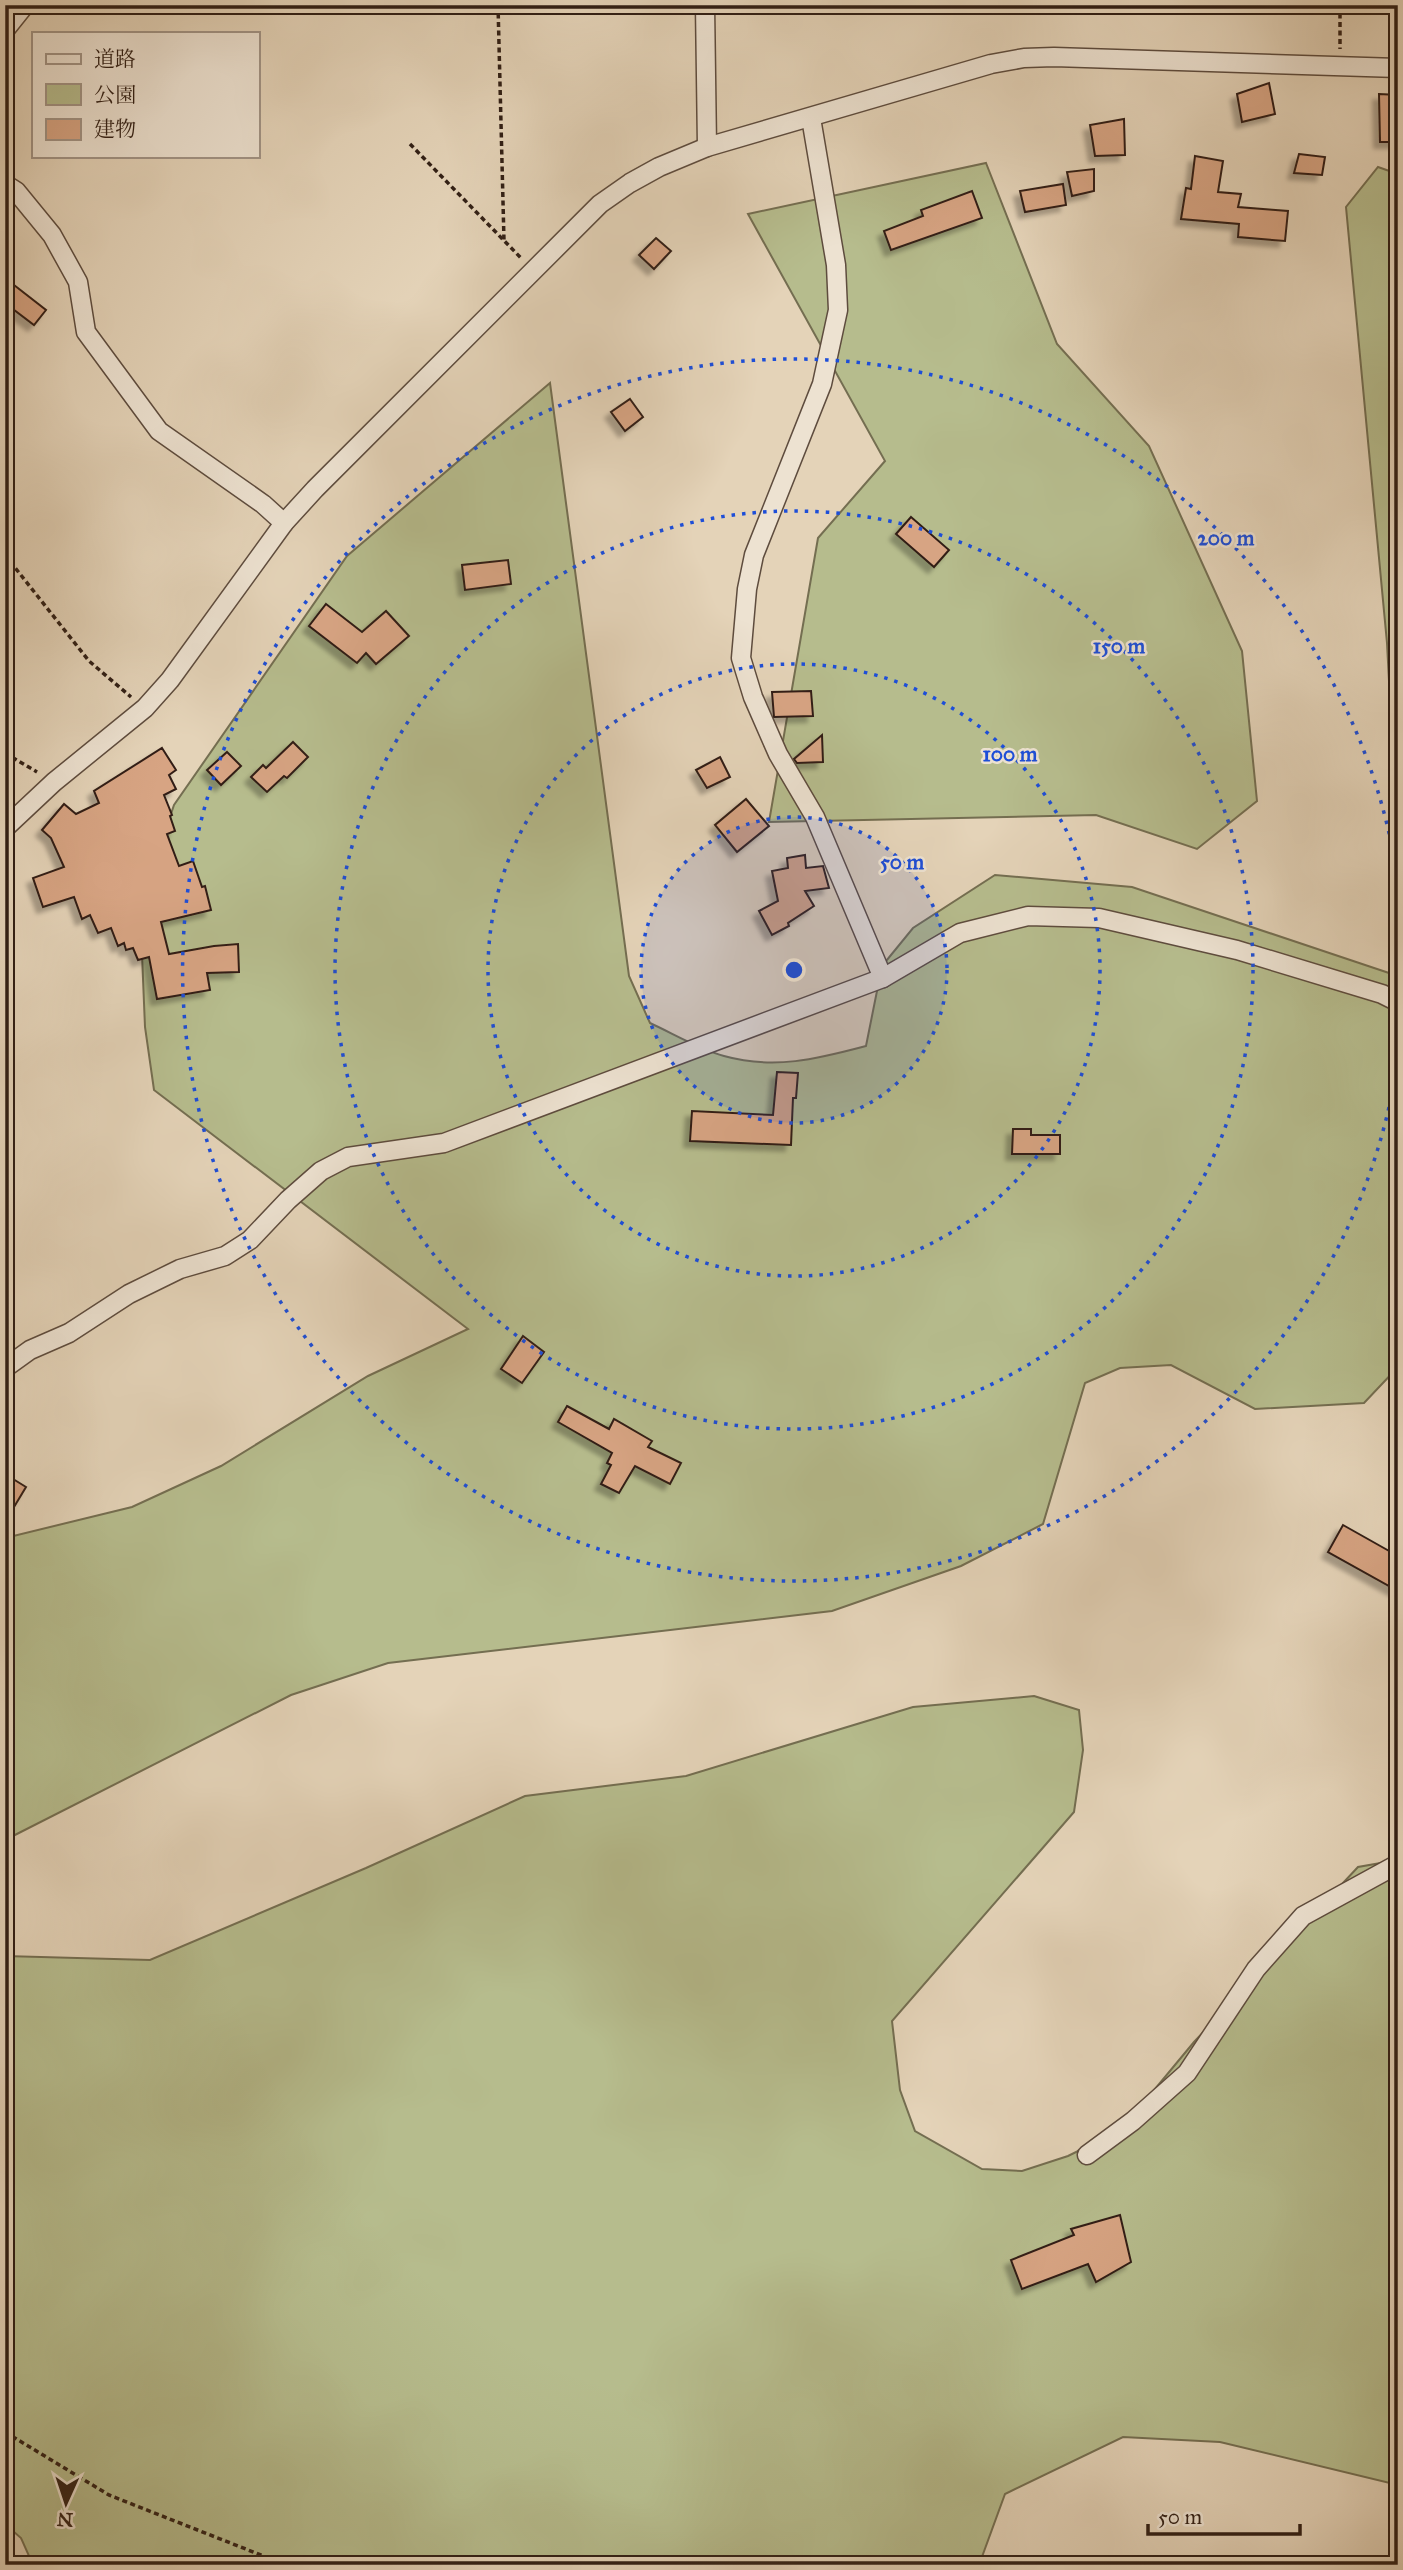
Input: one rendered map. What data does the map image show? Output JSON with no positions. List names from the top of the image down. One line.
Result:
{"legend":["道路","公園","建物"],"scale_bar":"50 m","north":"bottom","rings":["200 m","150 m","100 m","50 m"]}
